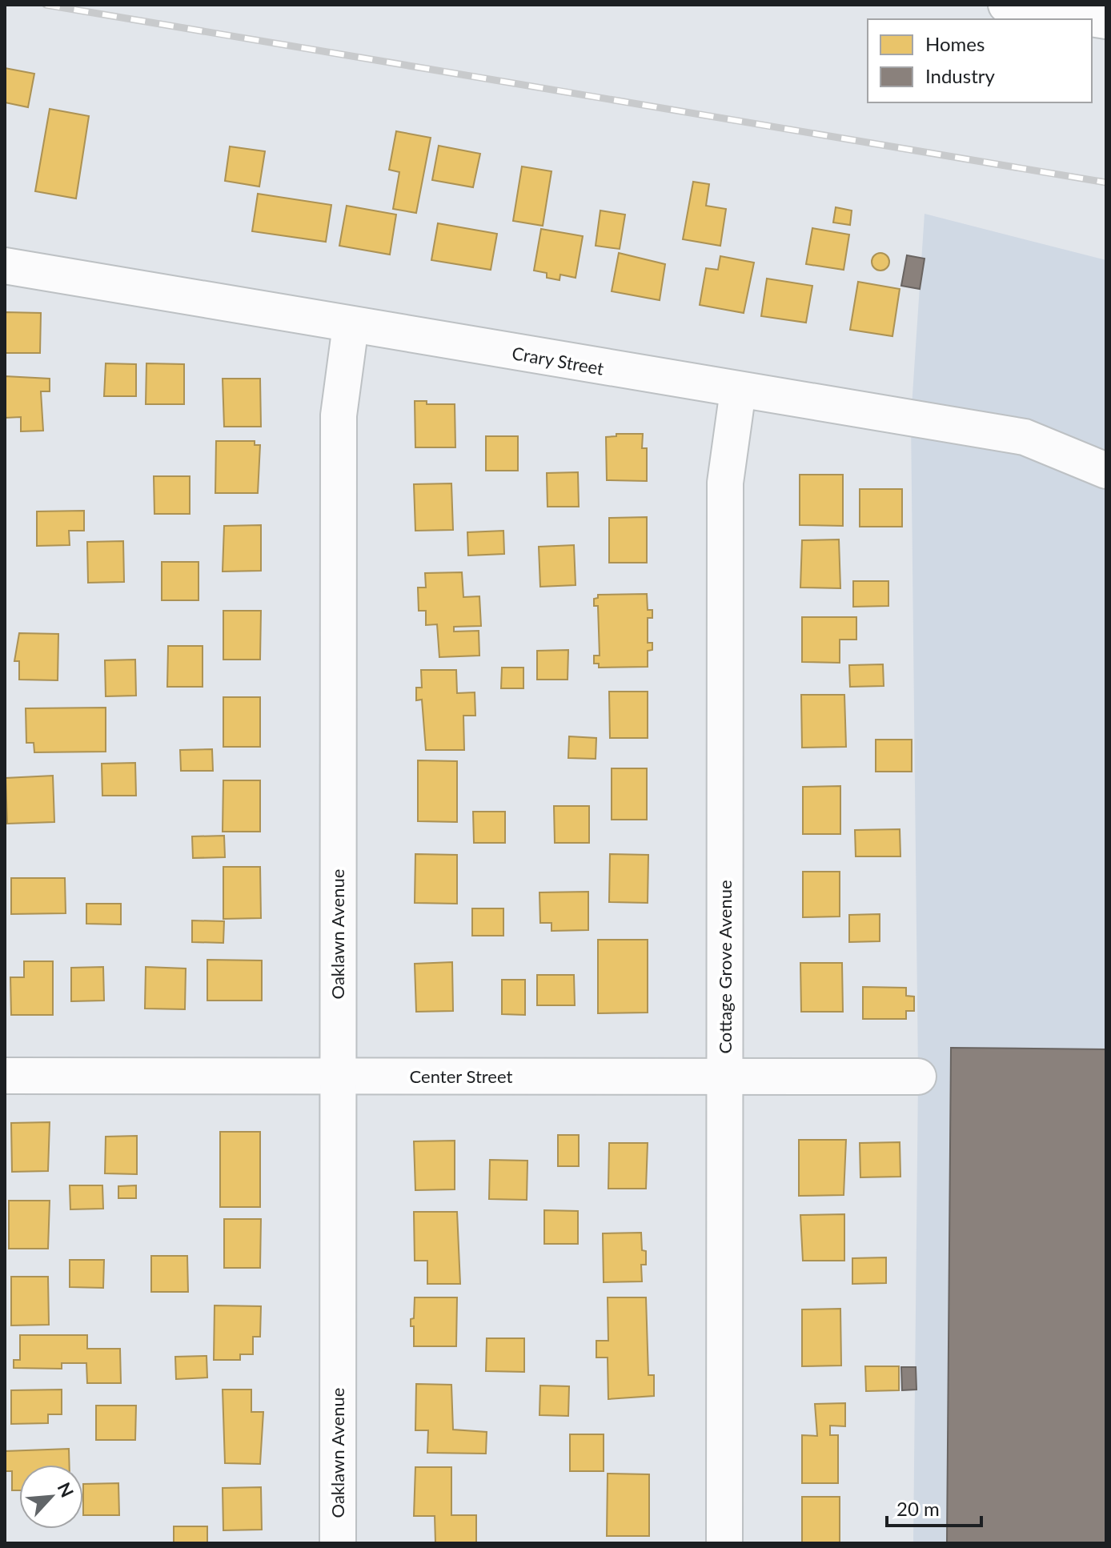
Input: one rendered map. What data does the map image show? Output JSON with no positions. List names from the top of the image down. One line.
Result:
{"streets":{"street":["Crary Street","Oaklawn Avenue","Cottage Grove Avenue","Center Street"]},"crossings":[["Crary Street","Oaklawn Avenue"],["Crary Street","Cottage Grove Avenue"],["Oaklawn Avenue","Center Street"],["Cottage Grove Avenue","Center Street"]],"legend":["Homes","Industry"],"scale_bar":"20 m","north":"top right"}
